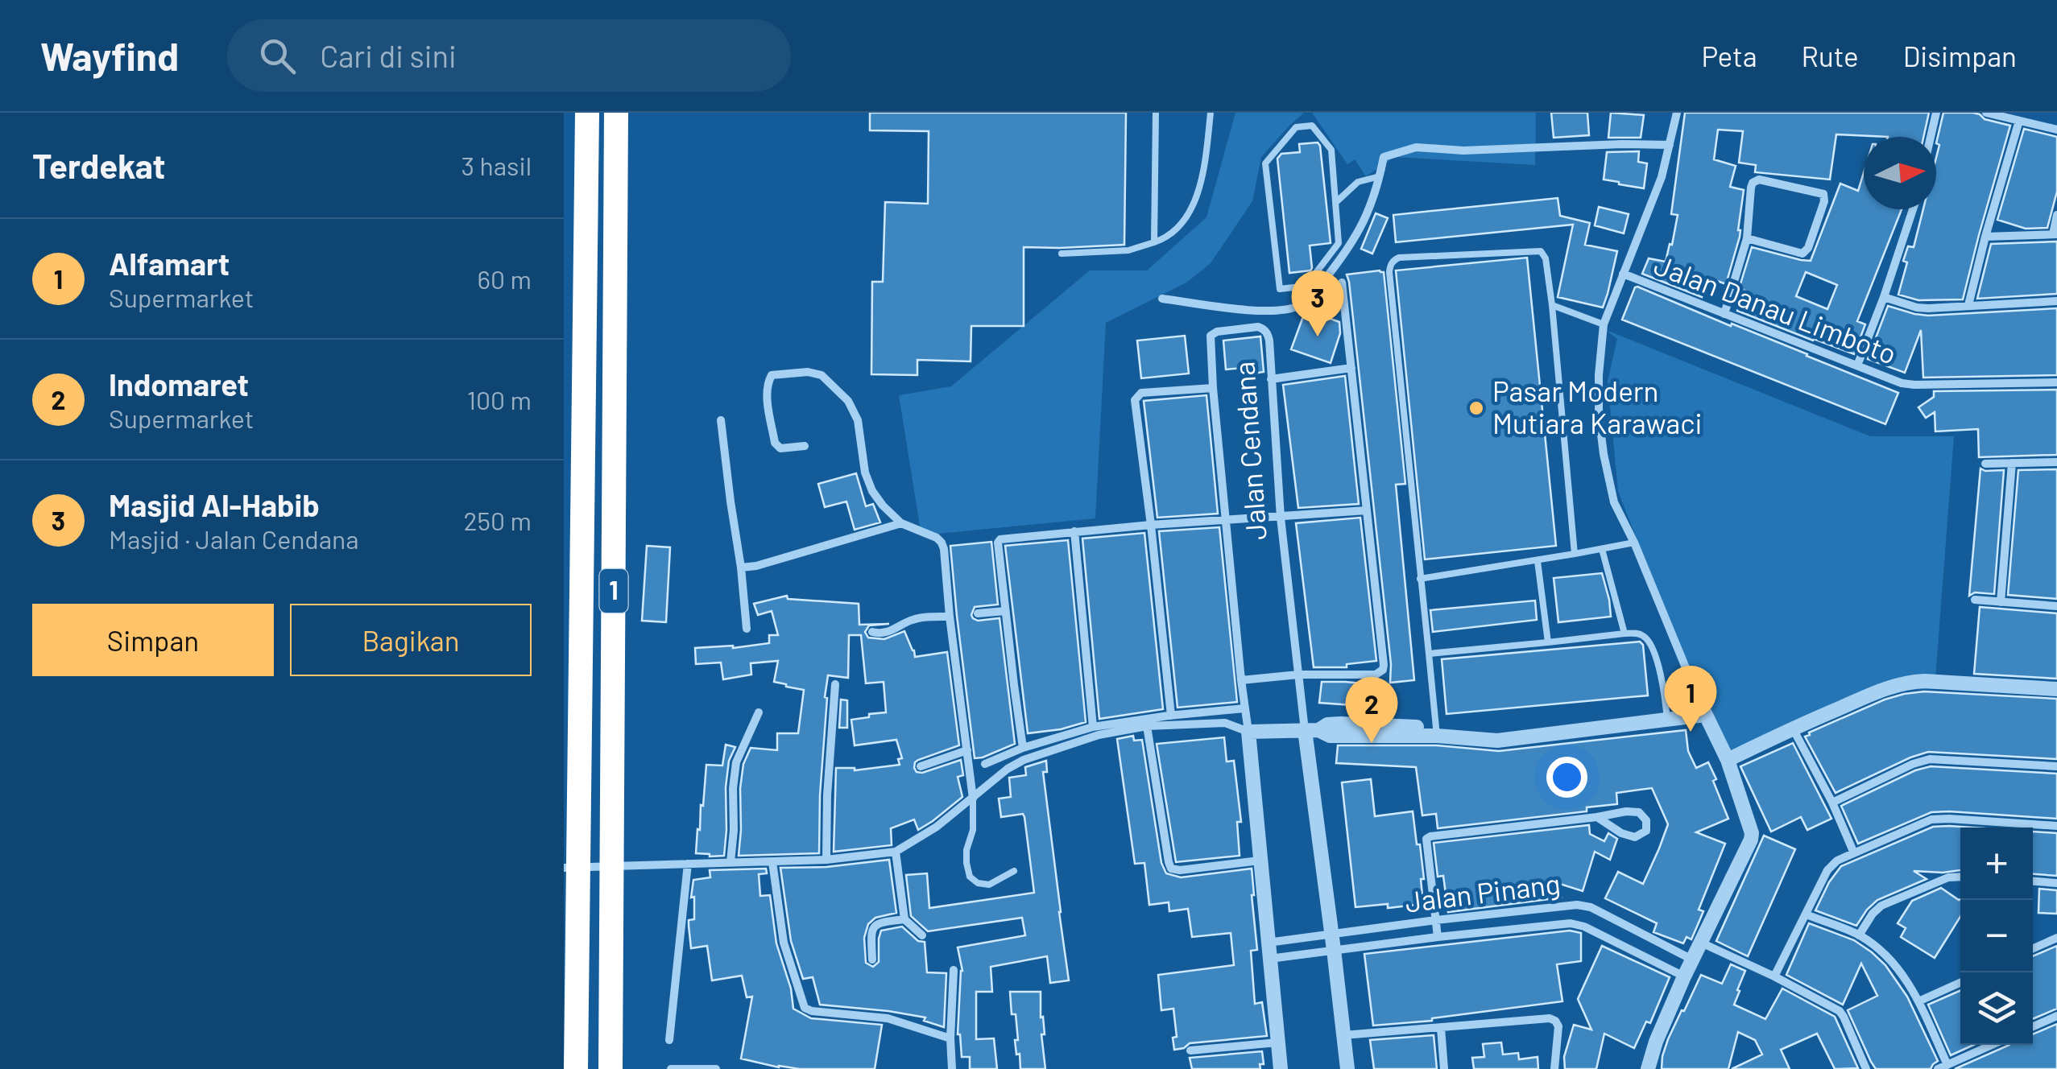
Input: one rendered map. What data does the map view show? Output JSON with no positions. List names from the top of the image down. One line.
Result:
{"streets":{"highway":["1"],"street":["Jalan Danau Limboto","Jalan Cendana","Jalan Pinang"]},"crossings":[["Jalan Cendana","Jalan Pinang"]],"places":["Pasar Modern Mutiara Karawaci"],"north":"right","page":{"header":"Wayfind","search":"Cari di sini","nav":["Peta","Rute","Disimpan"],"heading":["Terdekat","3 hasil"],"list":[{"mark":"1","name":"Alfamart","note":"Supermarket","value":"60 m"},{"mark":"2","name":"Indomaret","note":"Supermarket","value":"100 m"},{"mark":"3","name":"Masjid Al-Habib","note":"Masjid · Jalan Cendana","value":"250 m"}],"pins":["3","1","2"],"buttons":["Simpan","Bagikan"],"map_buttons":["+","−"]}}
